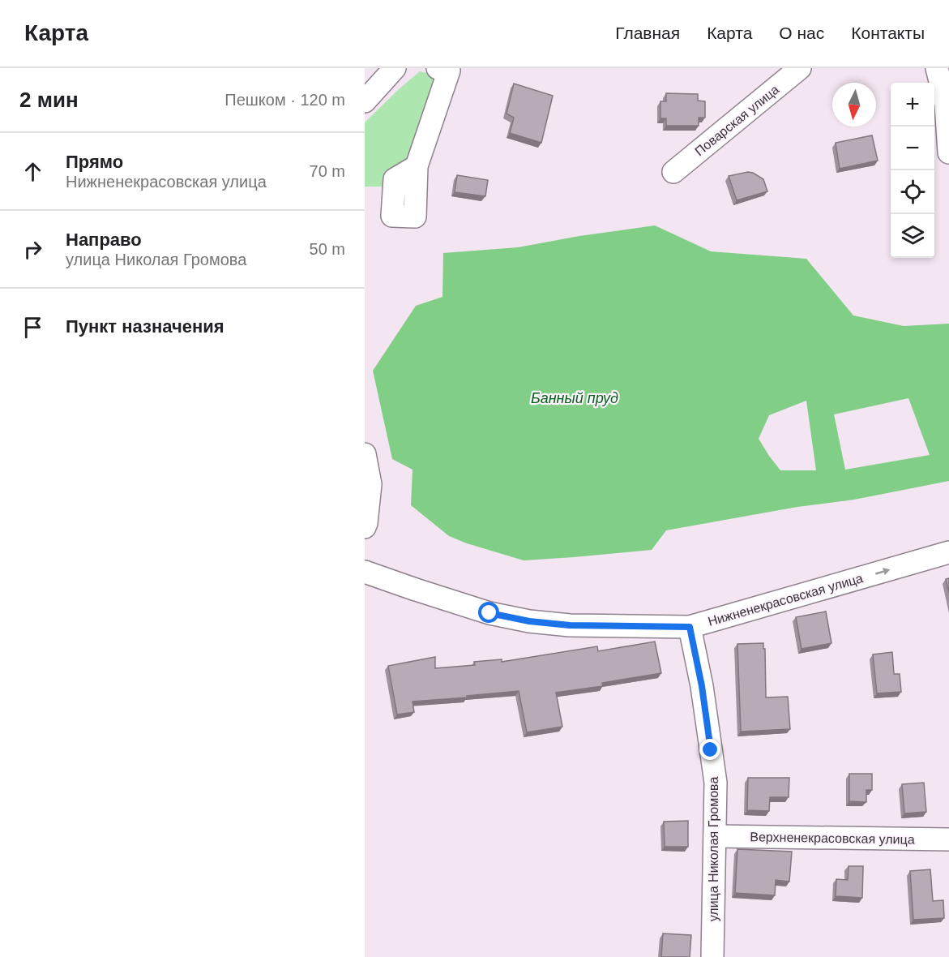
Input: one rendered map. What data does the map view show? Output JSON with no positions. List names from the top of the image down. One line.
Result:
{"streets":{"street":["Поварская улица","Нижненекрасовская улица","Верхненекрасовская улица","улица Николая Громова"]},"crossings":[["Нижненекрасовская улица","улица Николая Громова"],["Верхненекрасовская улица","улица Николая Громова"]],"one_way":["Нижненекрасовская улица"],"water":["Банный пруд"],"north":"bottom","page":{"header":"Карта","nav":["Главная","Карта","О нас","Контакты"],"heading":["2 мин","Пешком · 120 m"],"map_buttons":["+","−"],"list":[["Прямо","Нижненекрасовская улица","70 m"],["Направо","улица Николая Громова","50 m"],"Пункт назначения"]}}
